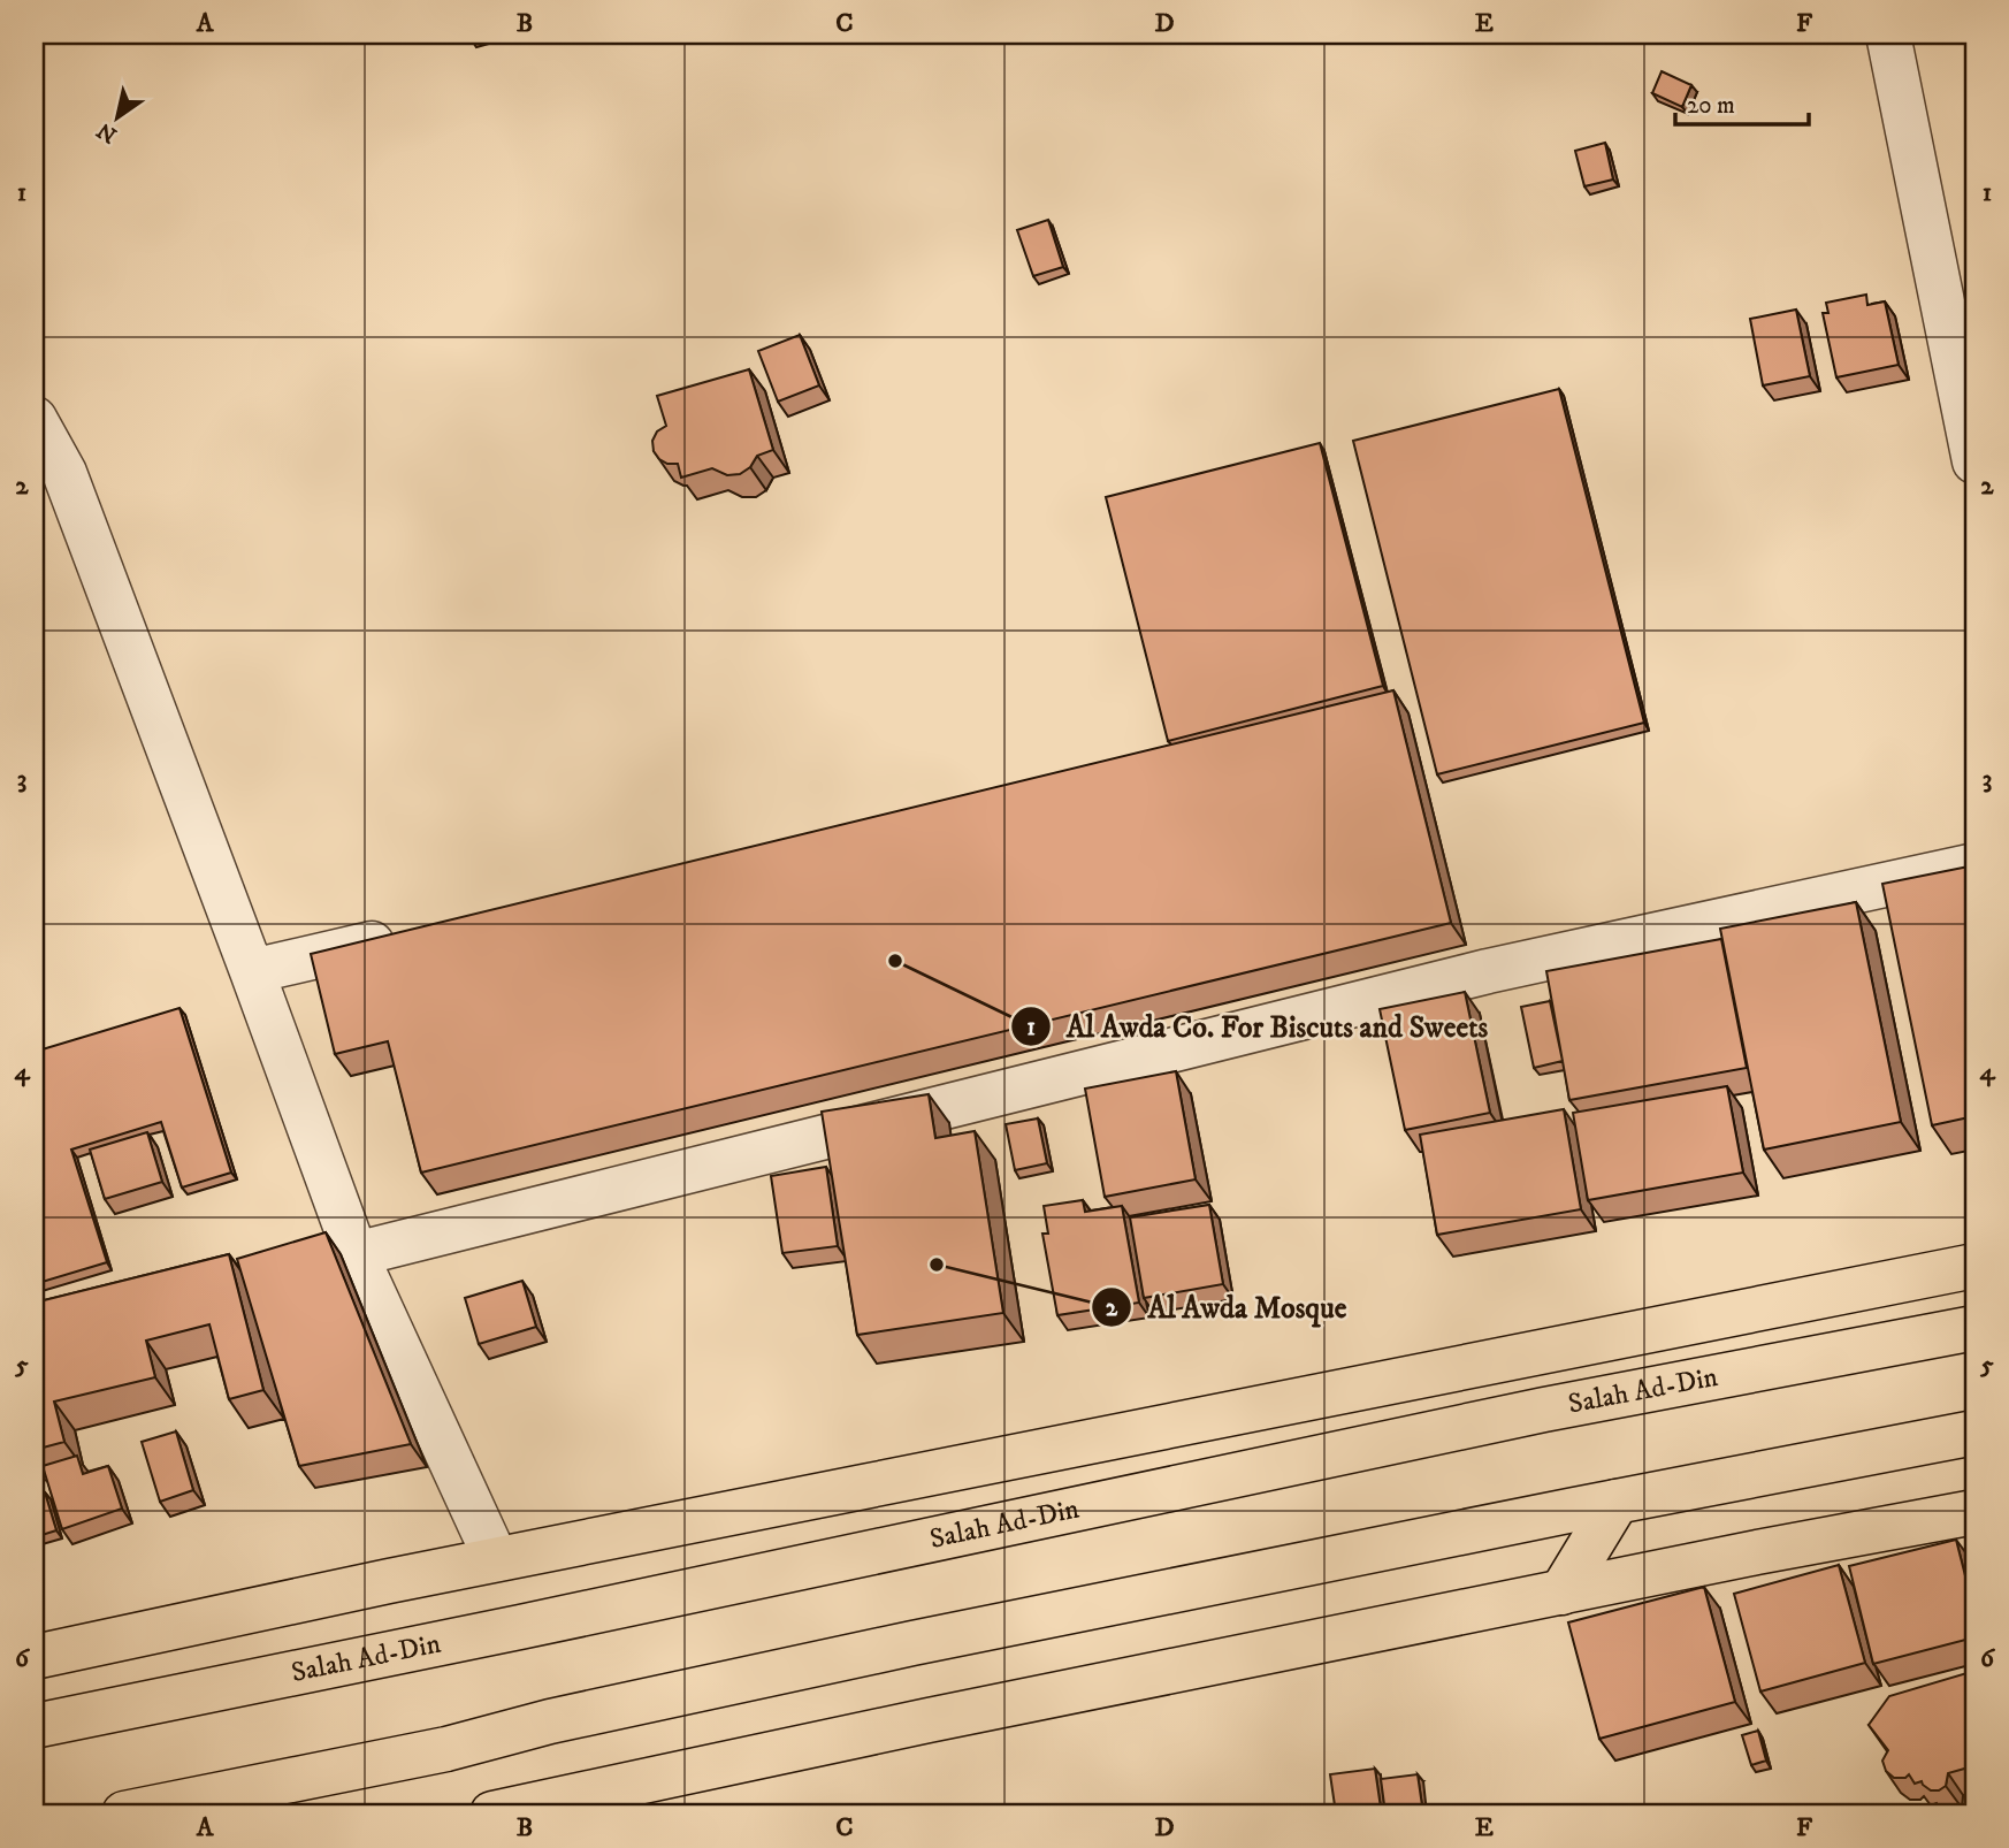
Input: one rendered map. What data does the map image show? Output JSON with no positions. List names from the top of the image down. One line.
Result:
{"streets":{"main road":["Salah Ad-Din"]},"places":["Al Awda Co. For Biscuts and Sweets","Al Awda Mosque"],"scale_bar":"20 m","north":"bottom left","grid":{"columns":["A","B","C","D","E","F"],"rows":["1","2","3","4","5","6"]}}
